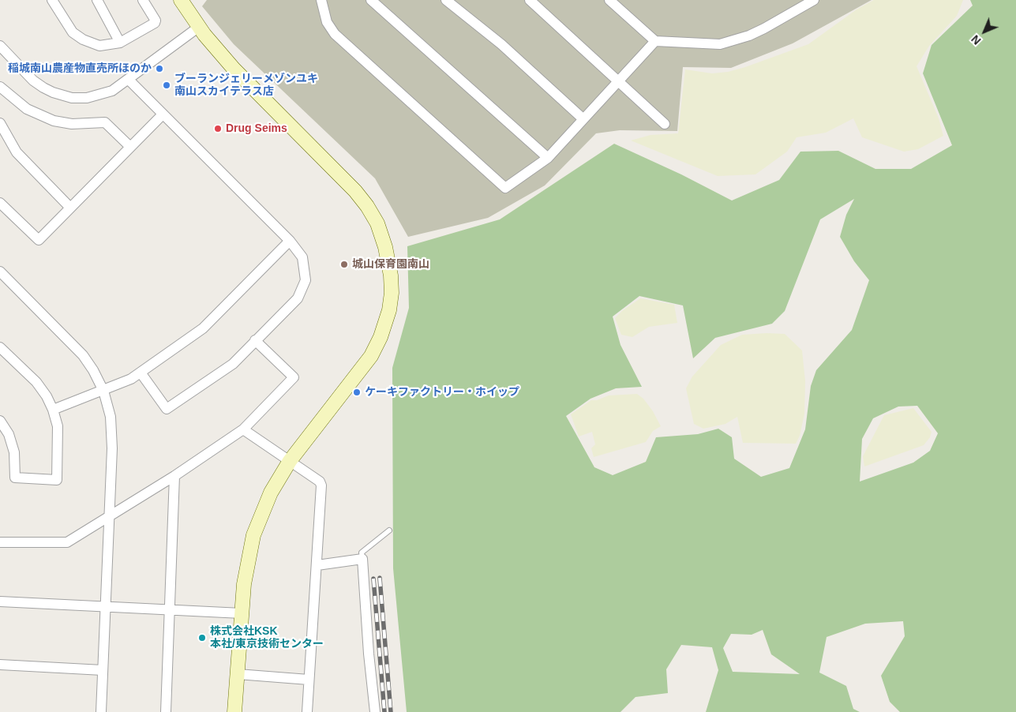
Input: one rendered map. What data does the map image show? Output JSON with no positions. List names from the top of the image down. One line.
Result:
{"places":["稲城南山農産物直売所ほのか","ブーランジェリーメゾンユキ 南山スカイテラス店","Drug Seims","城山保育園南山","ケーキファクトリー・ホイップ","株式会社KSK 本社/東京技術センター"],"north":"bottom left"}
